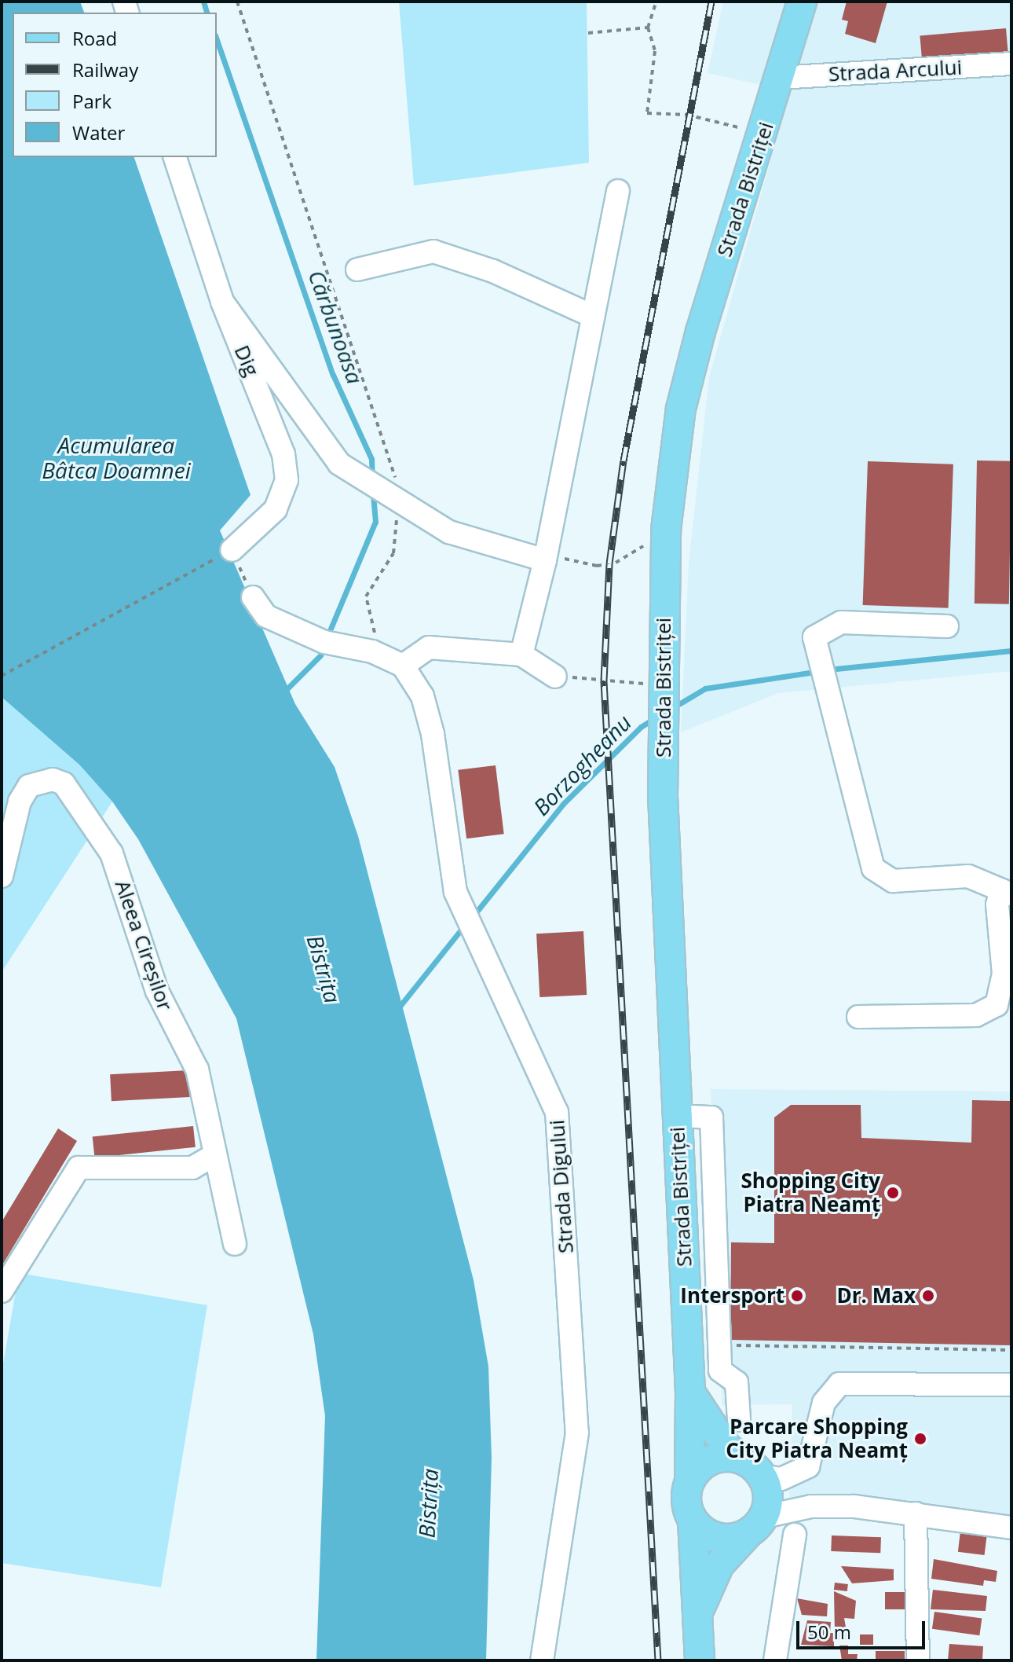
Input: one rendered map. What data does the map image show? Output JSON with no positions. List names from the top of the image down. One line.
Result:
{"streets":{"main road":["Strada Bistriței"],"street":["Strada Arcului","Dig","Aleea Cireșilor","Strada Digului"]},"crossings":[["Strada Arcului","Strada Bistriței"]],"water":["Cărbunoasa","Acumularea Bâtca Doamnei","Borzogheanu","Bistrița"],"places":["Shopping City Piatra Neamț","Intersport","Dr. Max","Parcare Shopping City Piatra Neamț"],"legend":["Road","Railway","Park","Water"],"scale_bar":"50 m"}
